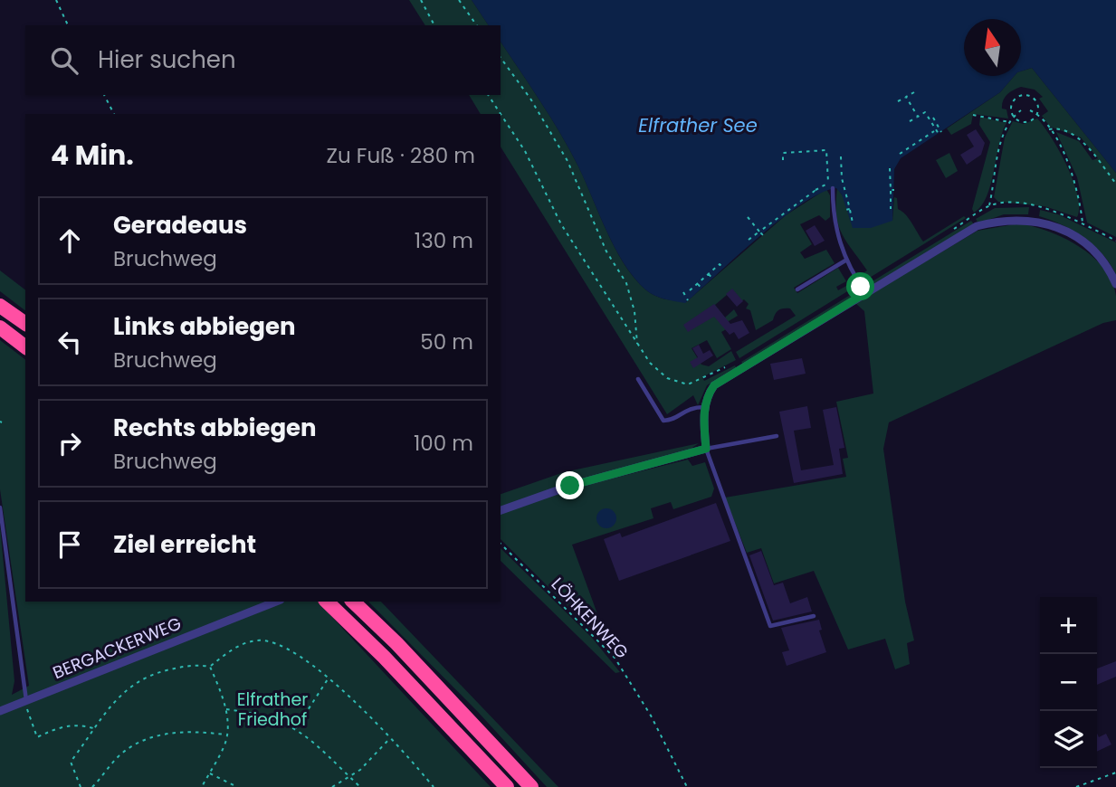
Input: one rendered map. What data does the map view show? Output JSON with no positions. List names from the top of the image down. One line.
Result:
{"streets":{"street":["BERGACKERWEG"],"path":["LÖHKENWEG"]},"water":["Elfrather See"],"parks":["Elfrather Friedhof"],"north":"top","page":{"search":"Hier suchen","heading":["4 Min.","Zu Fuß · 280 m"],"list":[["Geradeaus","Bruchweg","130 m"],["Links abbiegen","Bruchweg","50 m"],["Rechts abbiegen","Bruchweg","100 m"],"Ziel erreicht"],"map_buttons":["+","−"]}}
